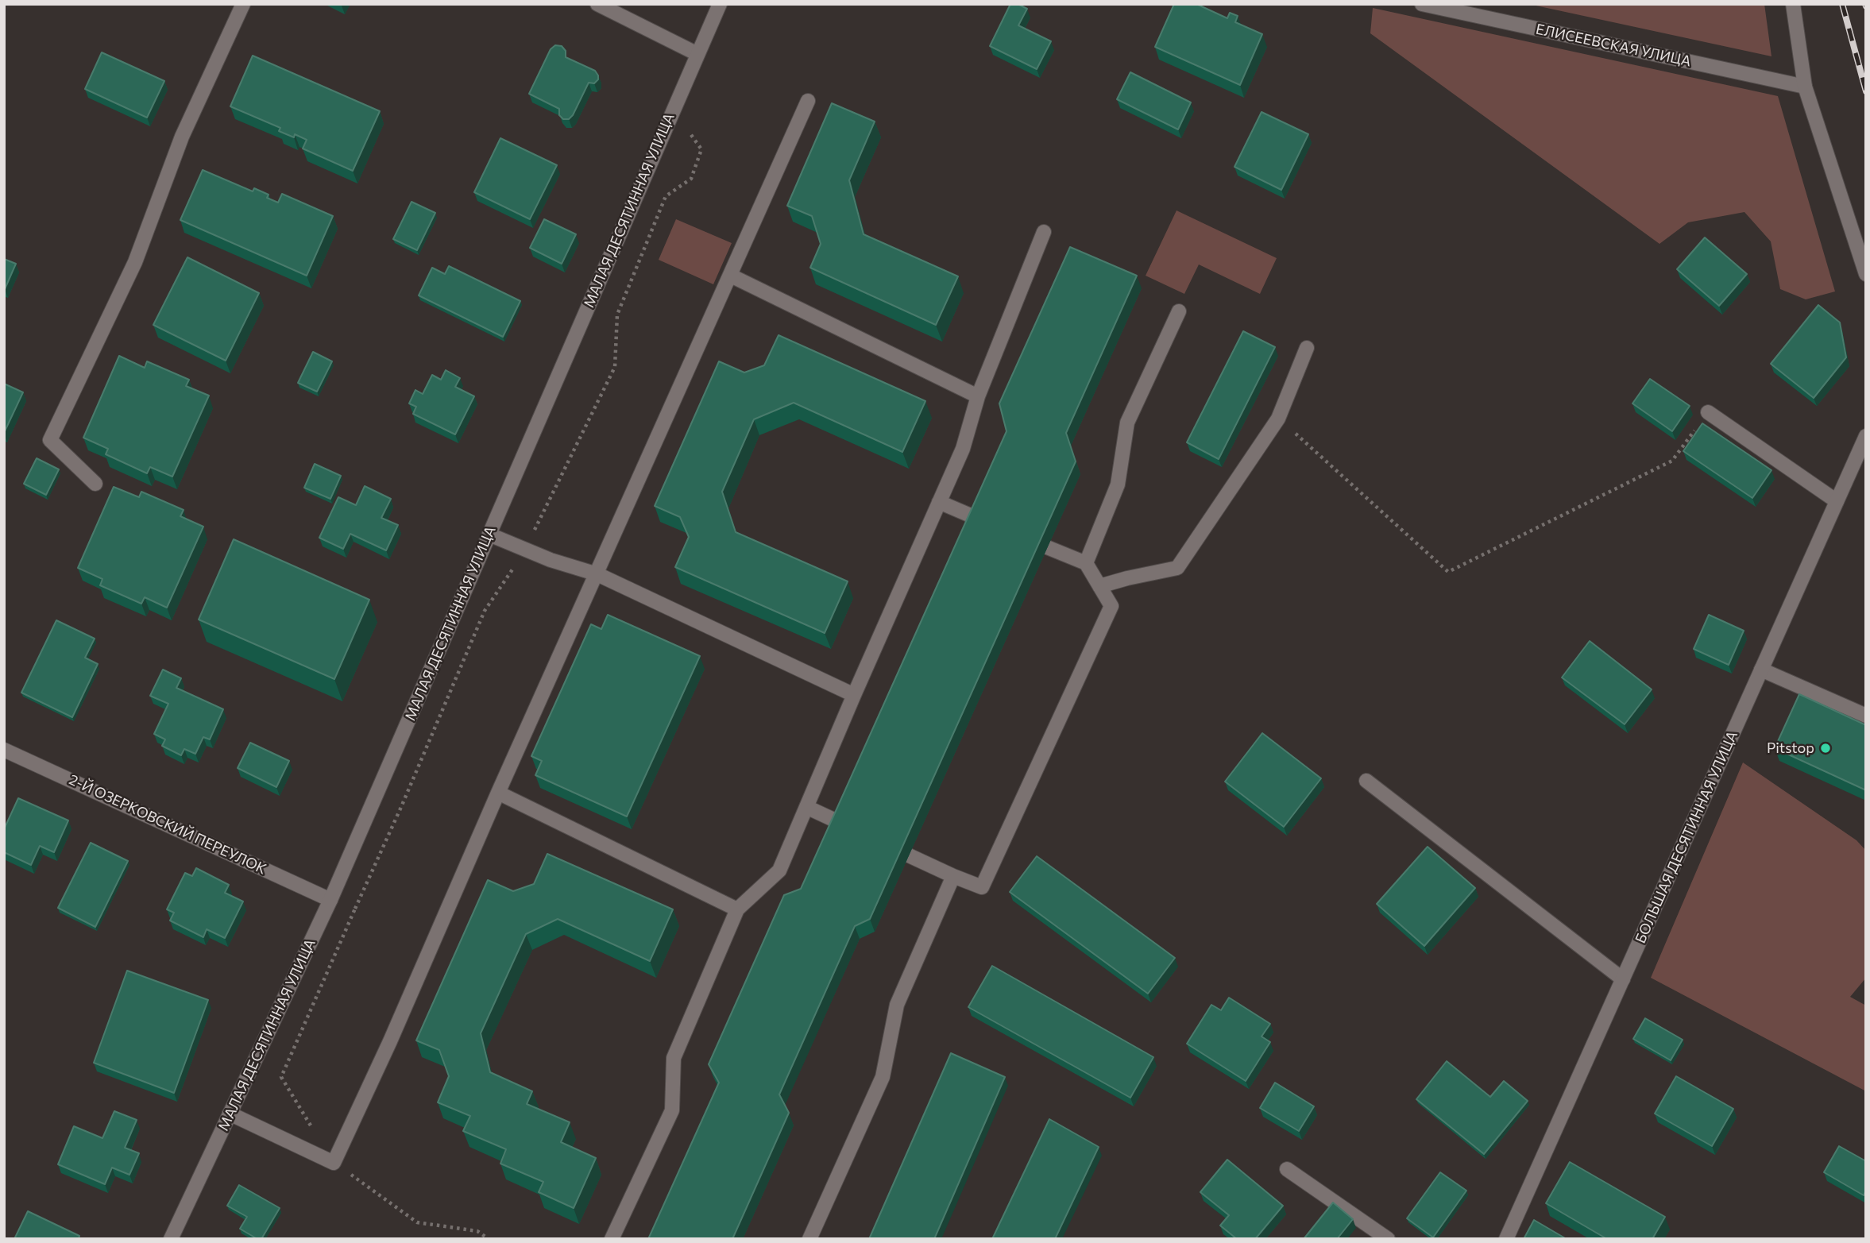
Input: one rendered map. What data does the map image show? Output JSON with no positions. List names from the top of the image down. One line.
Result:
{"streets":{"street":["ЕЛИСЕЕВСКАЯ УЛИЦА","МАЛАЯ ДЕСЯТИННАЯ УЛИЦА","2-Й ОЗЕРКОВСКИЙ ПЕРЕУЛОК","БОЛЬШАЯ ДЕСЯТИННАЯ УЛИЦА"]},"crossings":[["МАЛАЯ ДЕСЯТИННАЯ УЛИЦА","2-Й ОЗЕРКОВСКИЙ ПЕРЕУЛОК"]],"places":["Pitstop"]}
